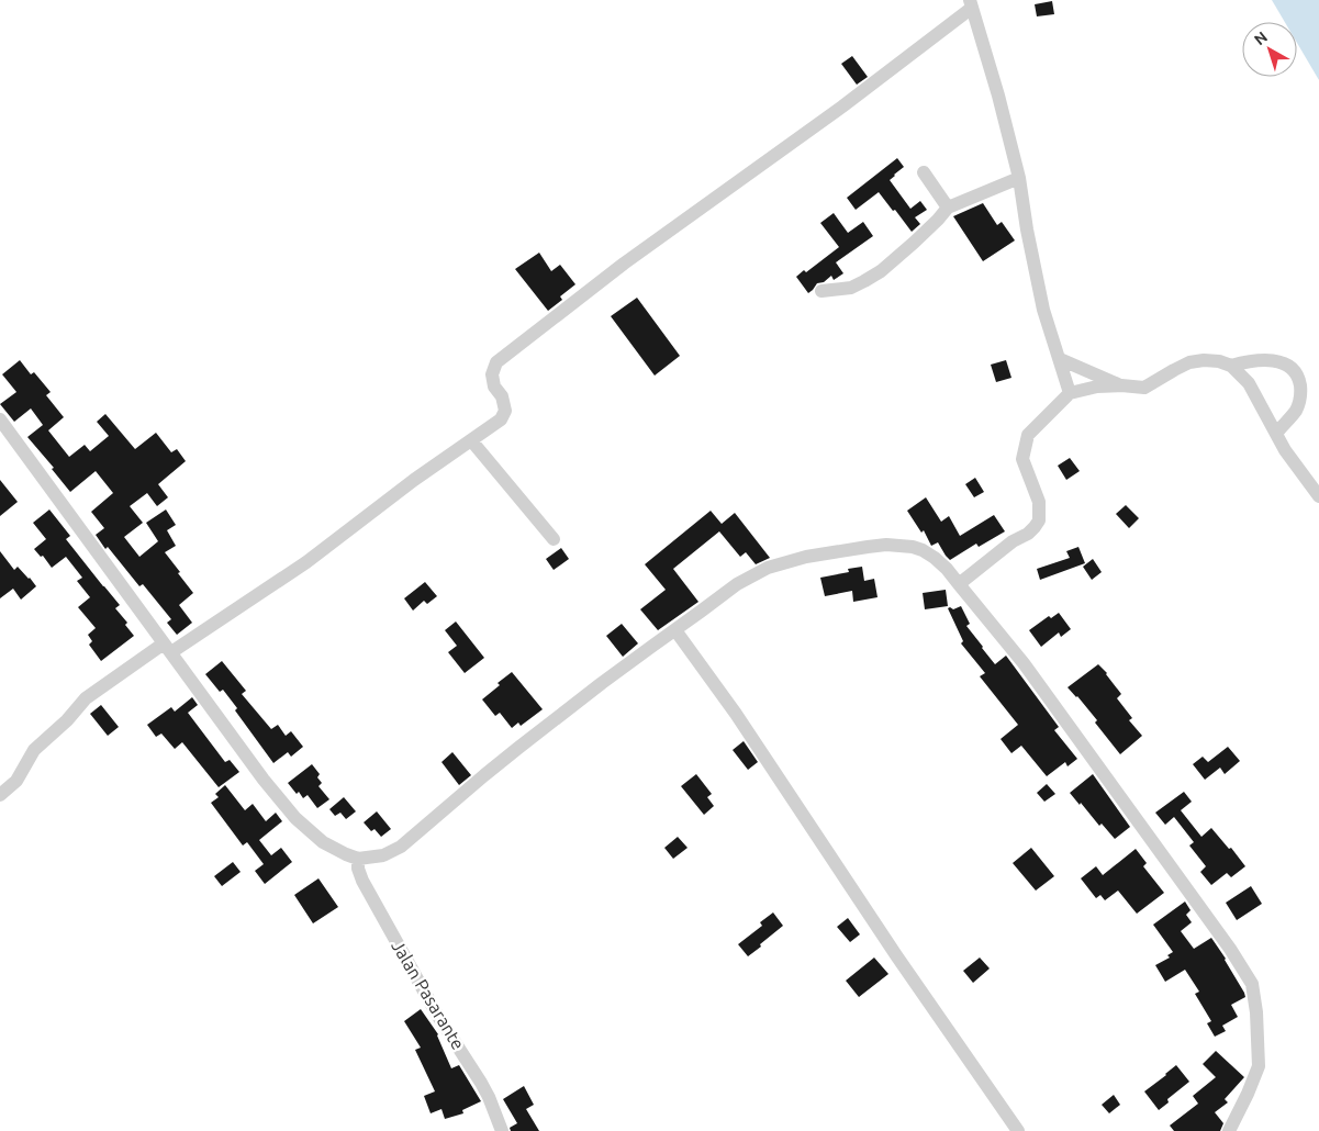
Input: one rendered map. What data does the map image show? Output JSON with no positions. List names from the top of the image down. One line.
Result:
{"streets":{"street":["Jalan Pasarante"]},"north":"top left"}
